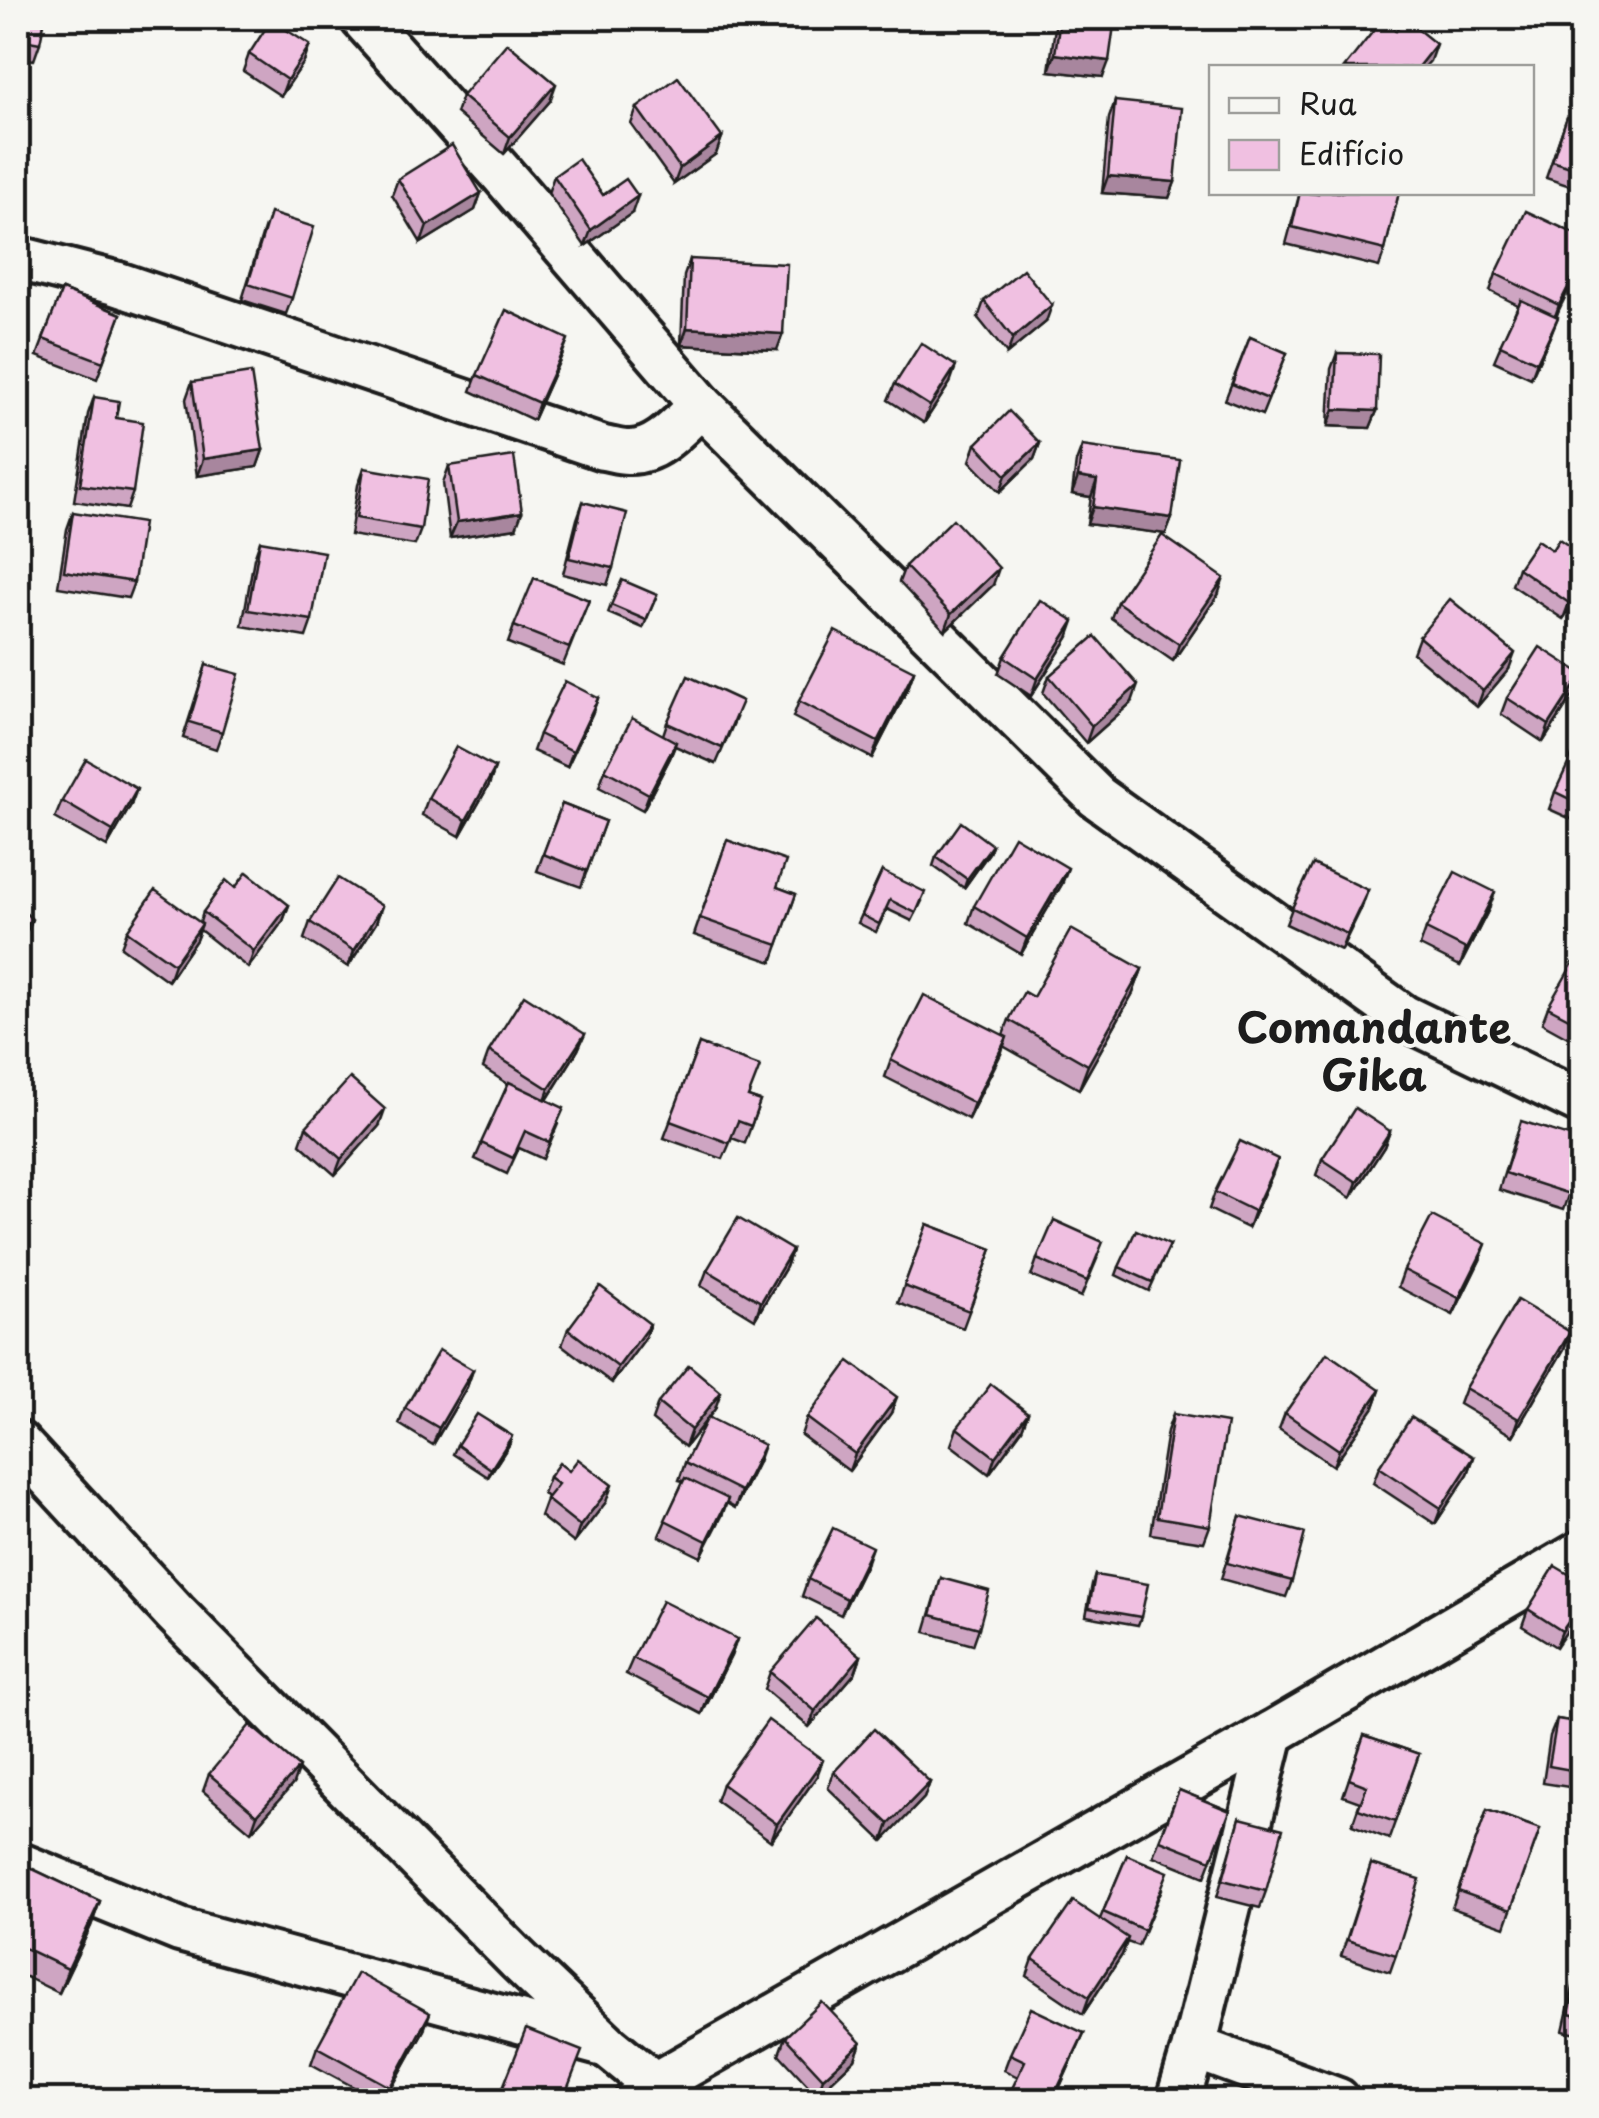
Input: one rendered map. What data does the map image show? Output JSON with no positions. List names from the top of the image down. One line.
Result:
{"districts":["Comandante Gika"],"legend":["Rua","Edifício"]}
